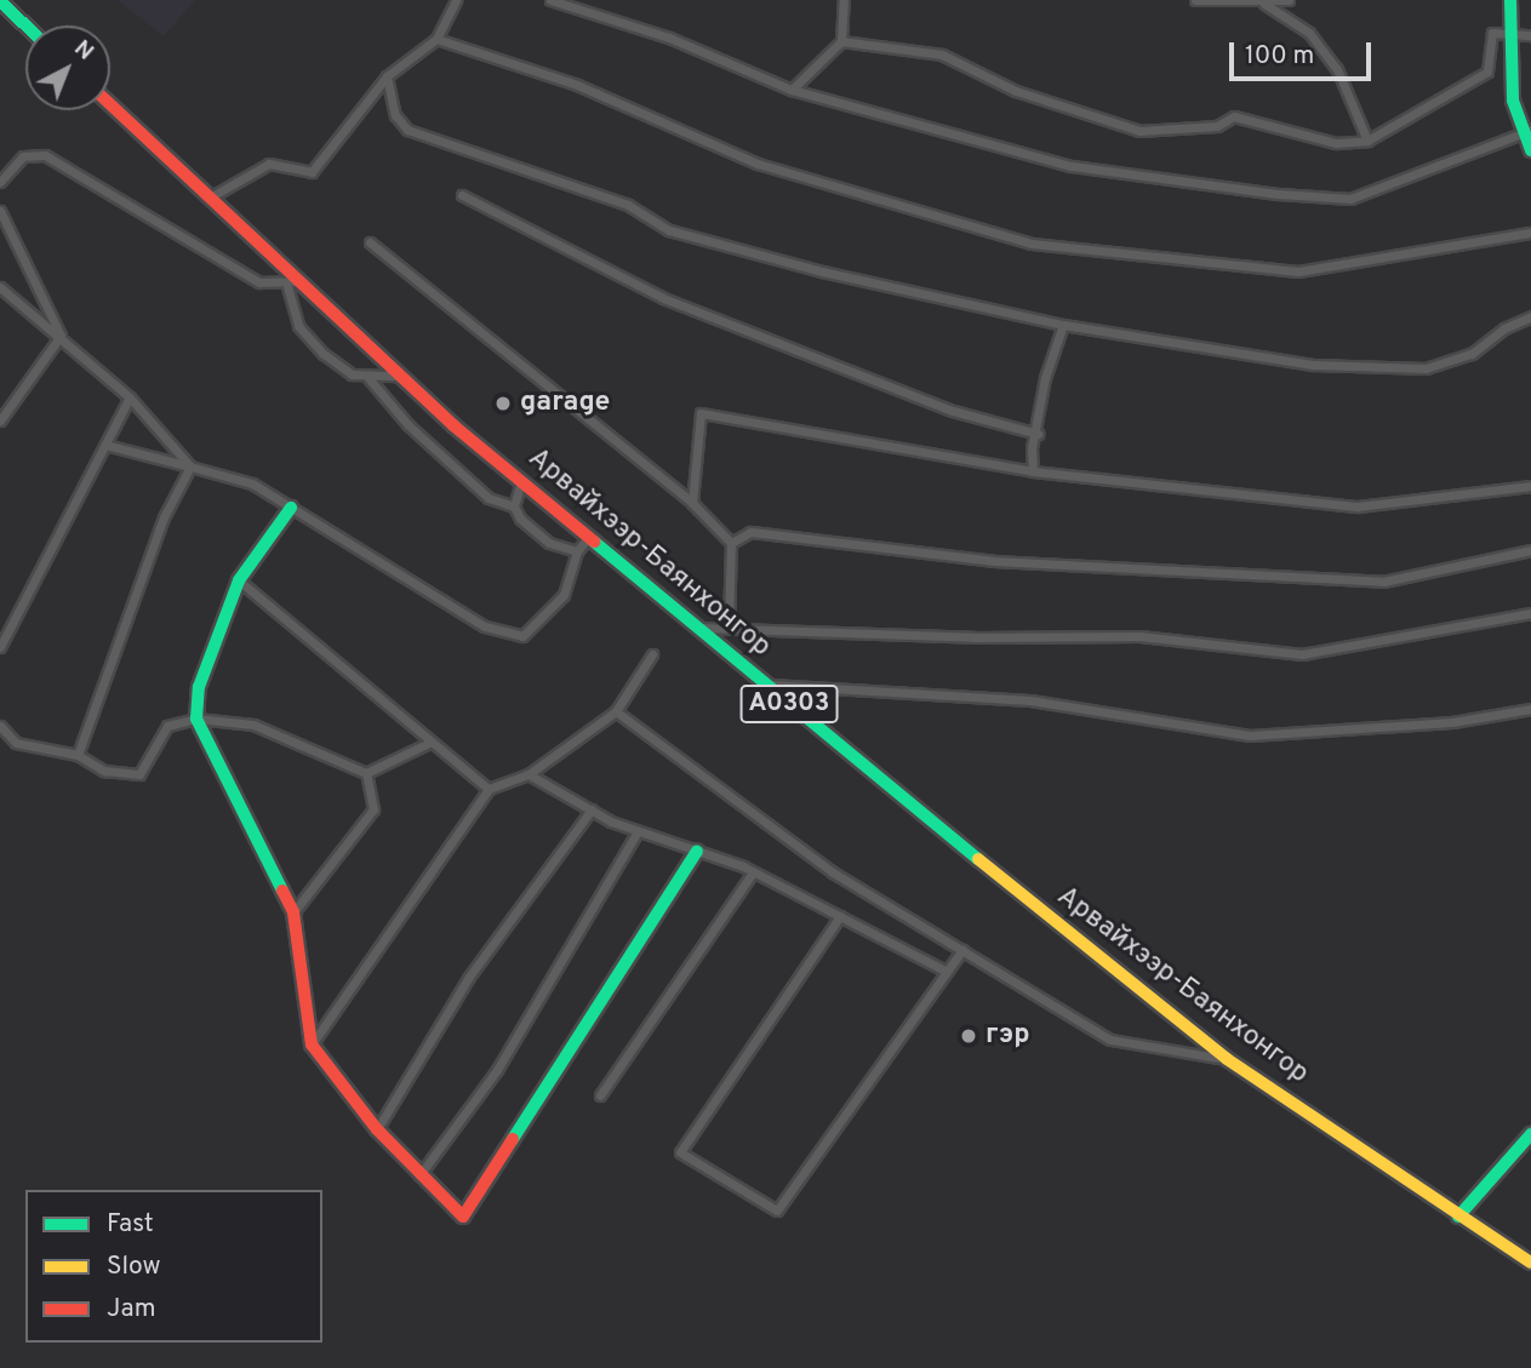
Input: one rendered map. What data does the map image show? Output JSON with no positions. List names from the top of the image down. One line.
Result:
{"streets":{"main road":["Арвайхээр-Баянхонгор","A0303"]},"places":["garage","гэр"],"legend":["Fast","Slow","Jam"],"scale_bar":"100 m","north":"top right"}
